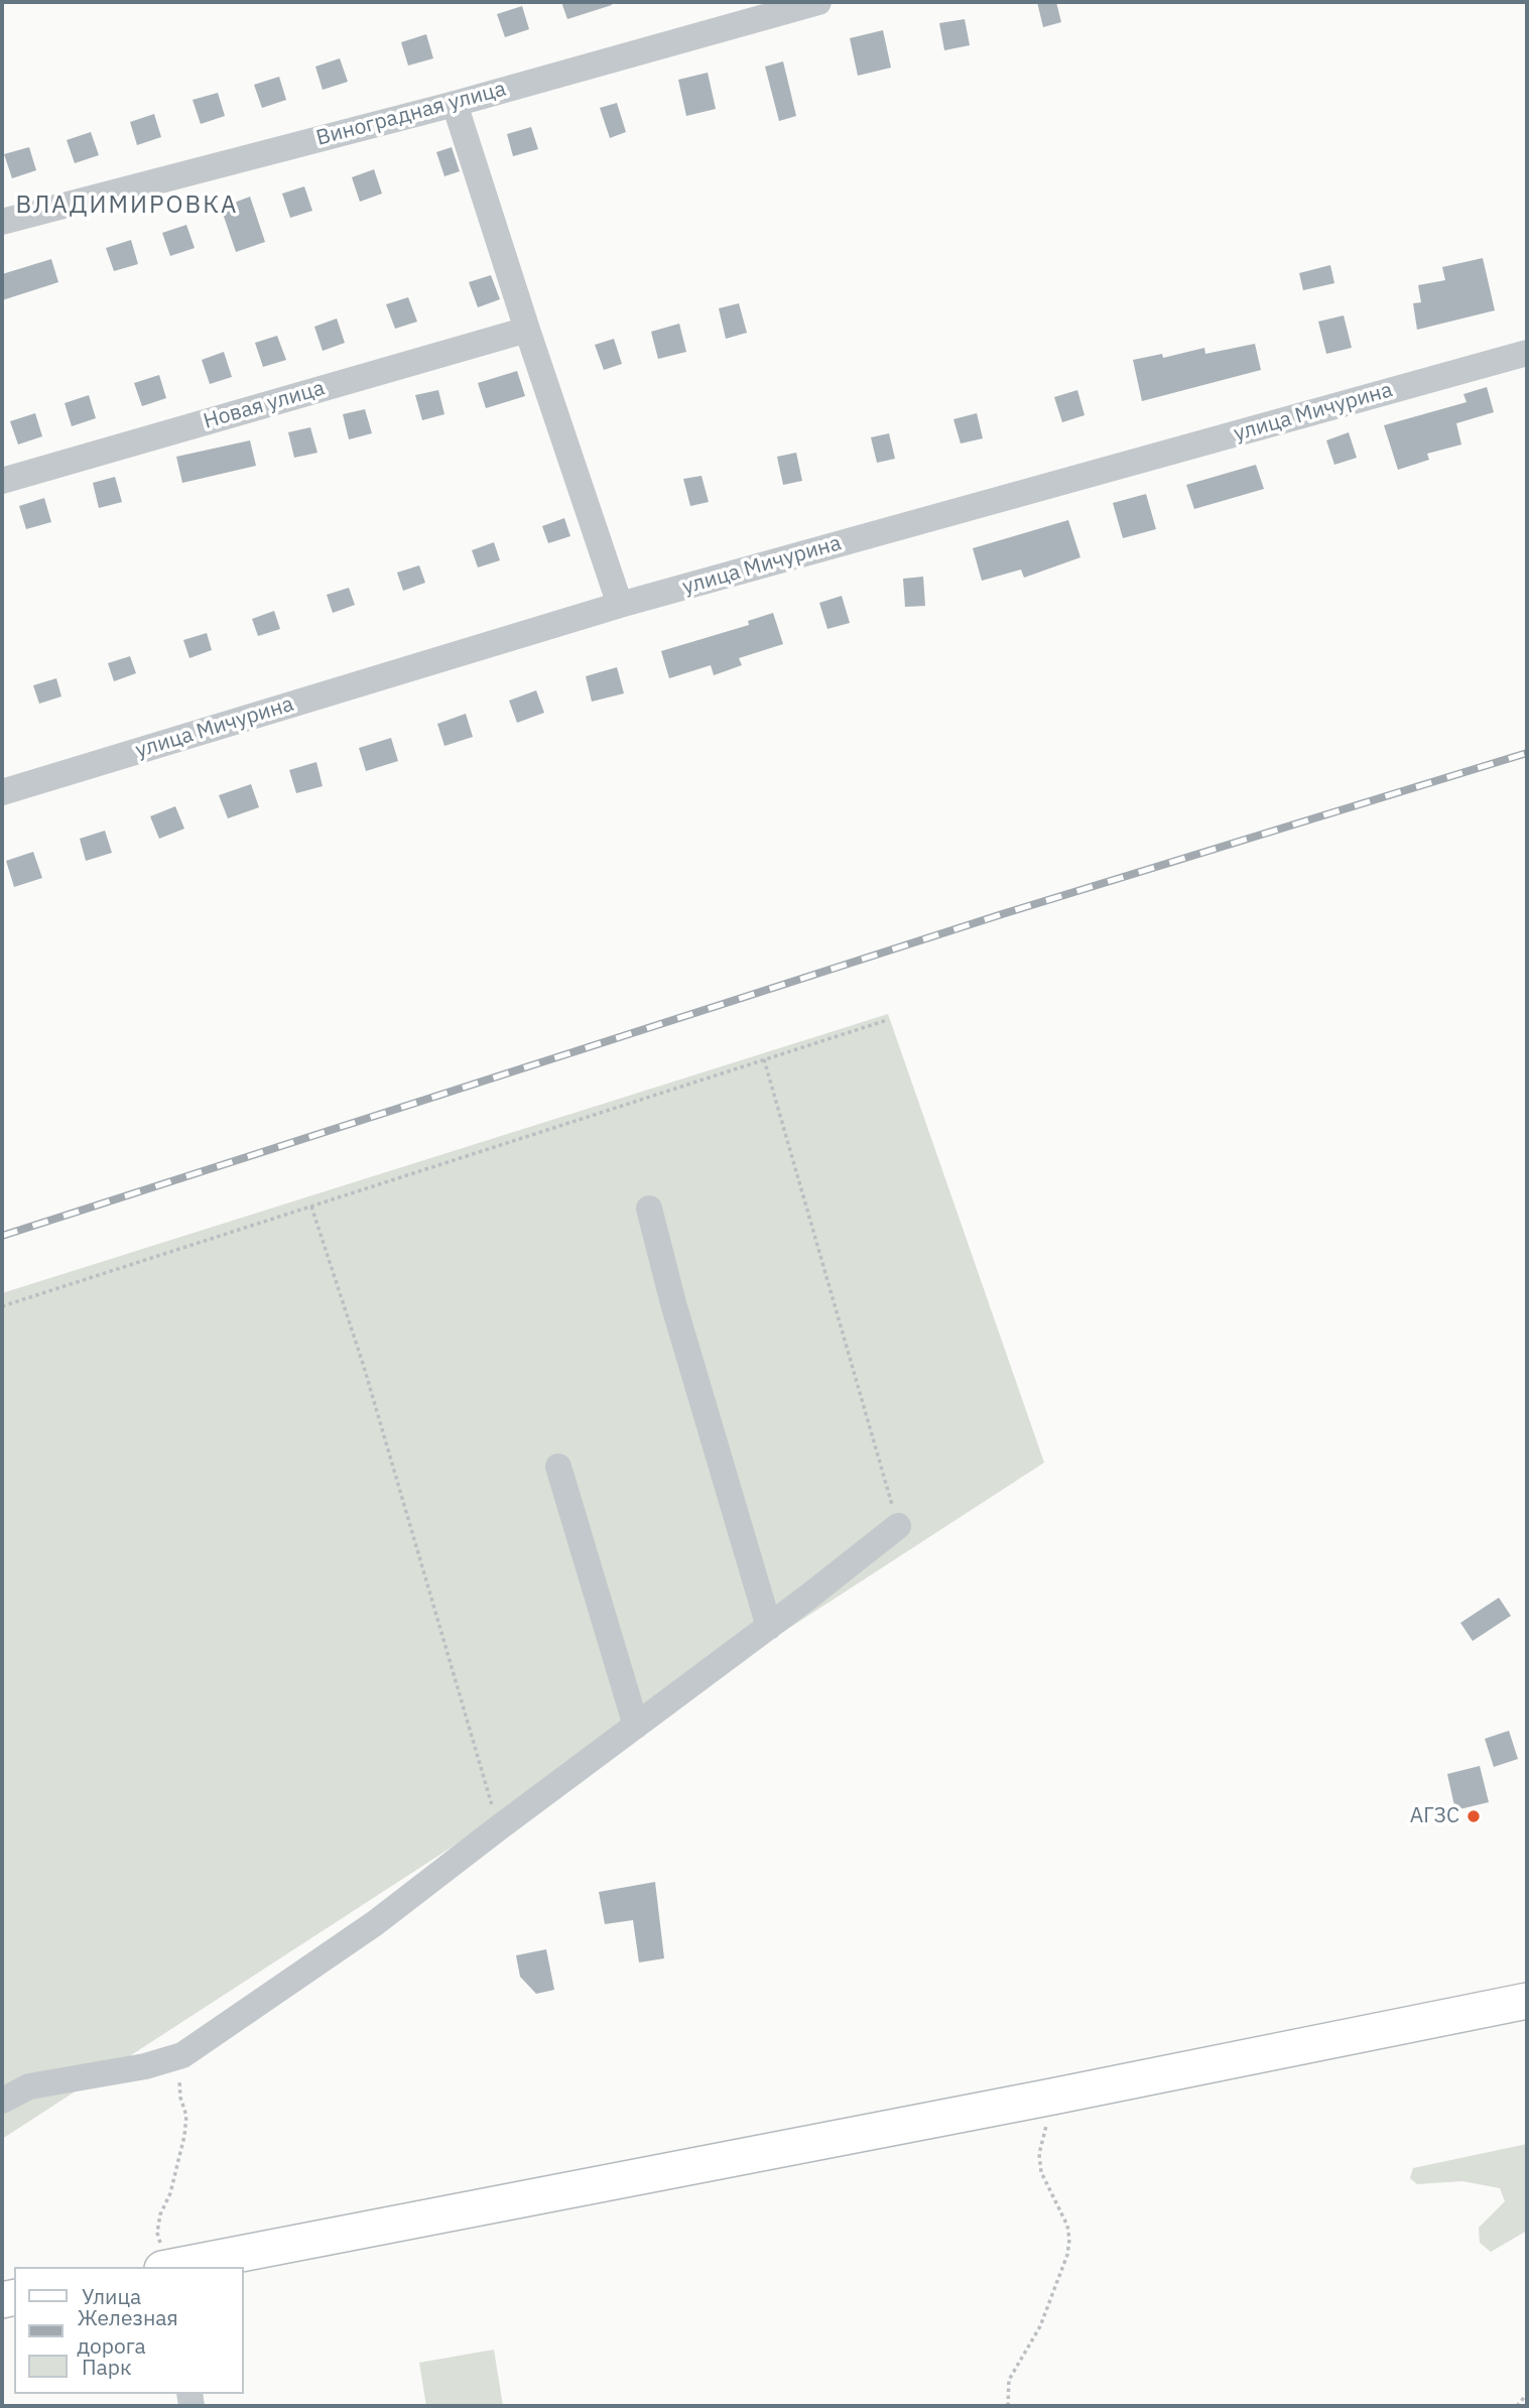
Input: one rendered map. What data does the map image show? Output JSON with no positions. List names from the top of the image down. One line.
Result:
{"streets":{"street":["Виноградная улица","Новая улица","улица Мичурина"]},"districts":["ВЛАДИМИРОВКА"],"places":["АГЗС"],"legend":["Улица","Железная дорога","Парк"]}
